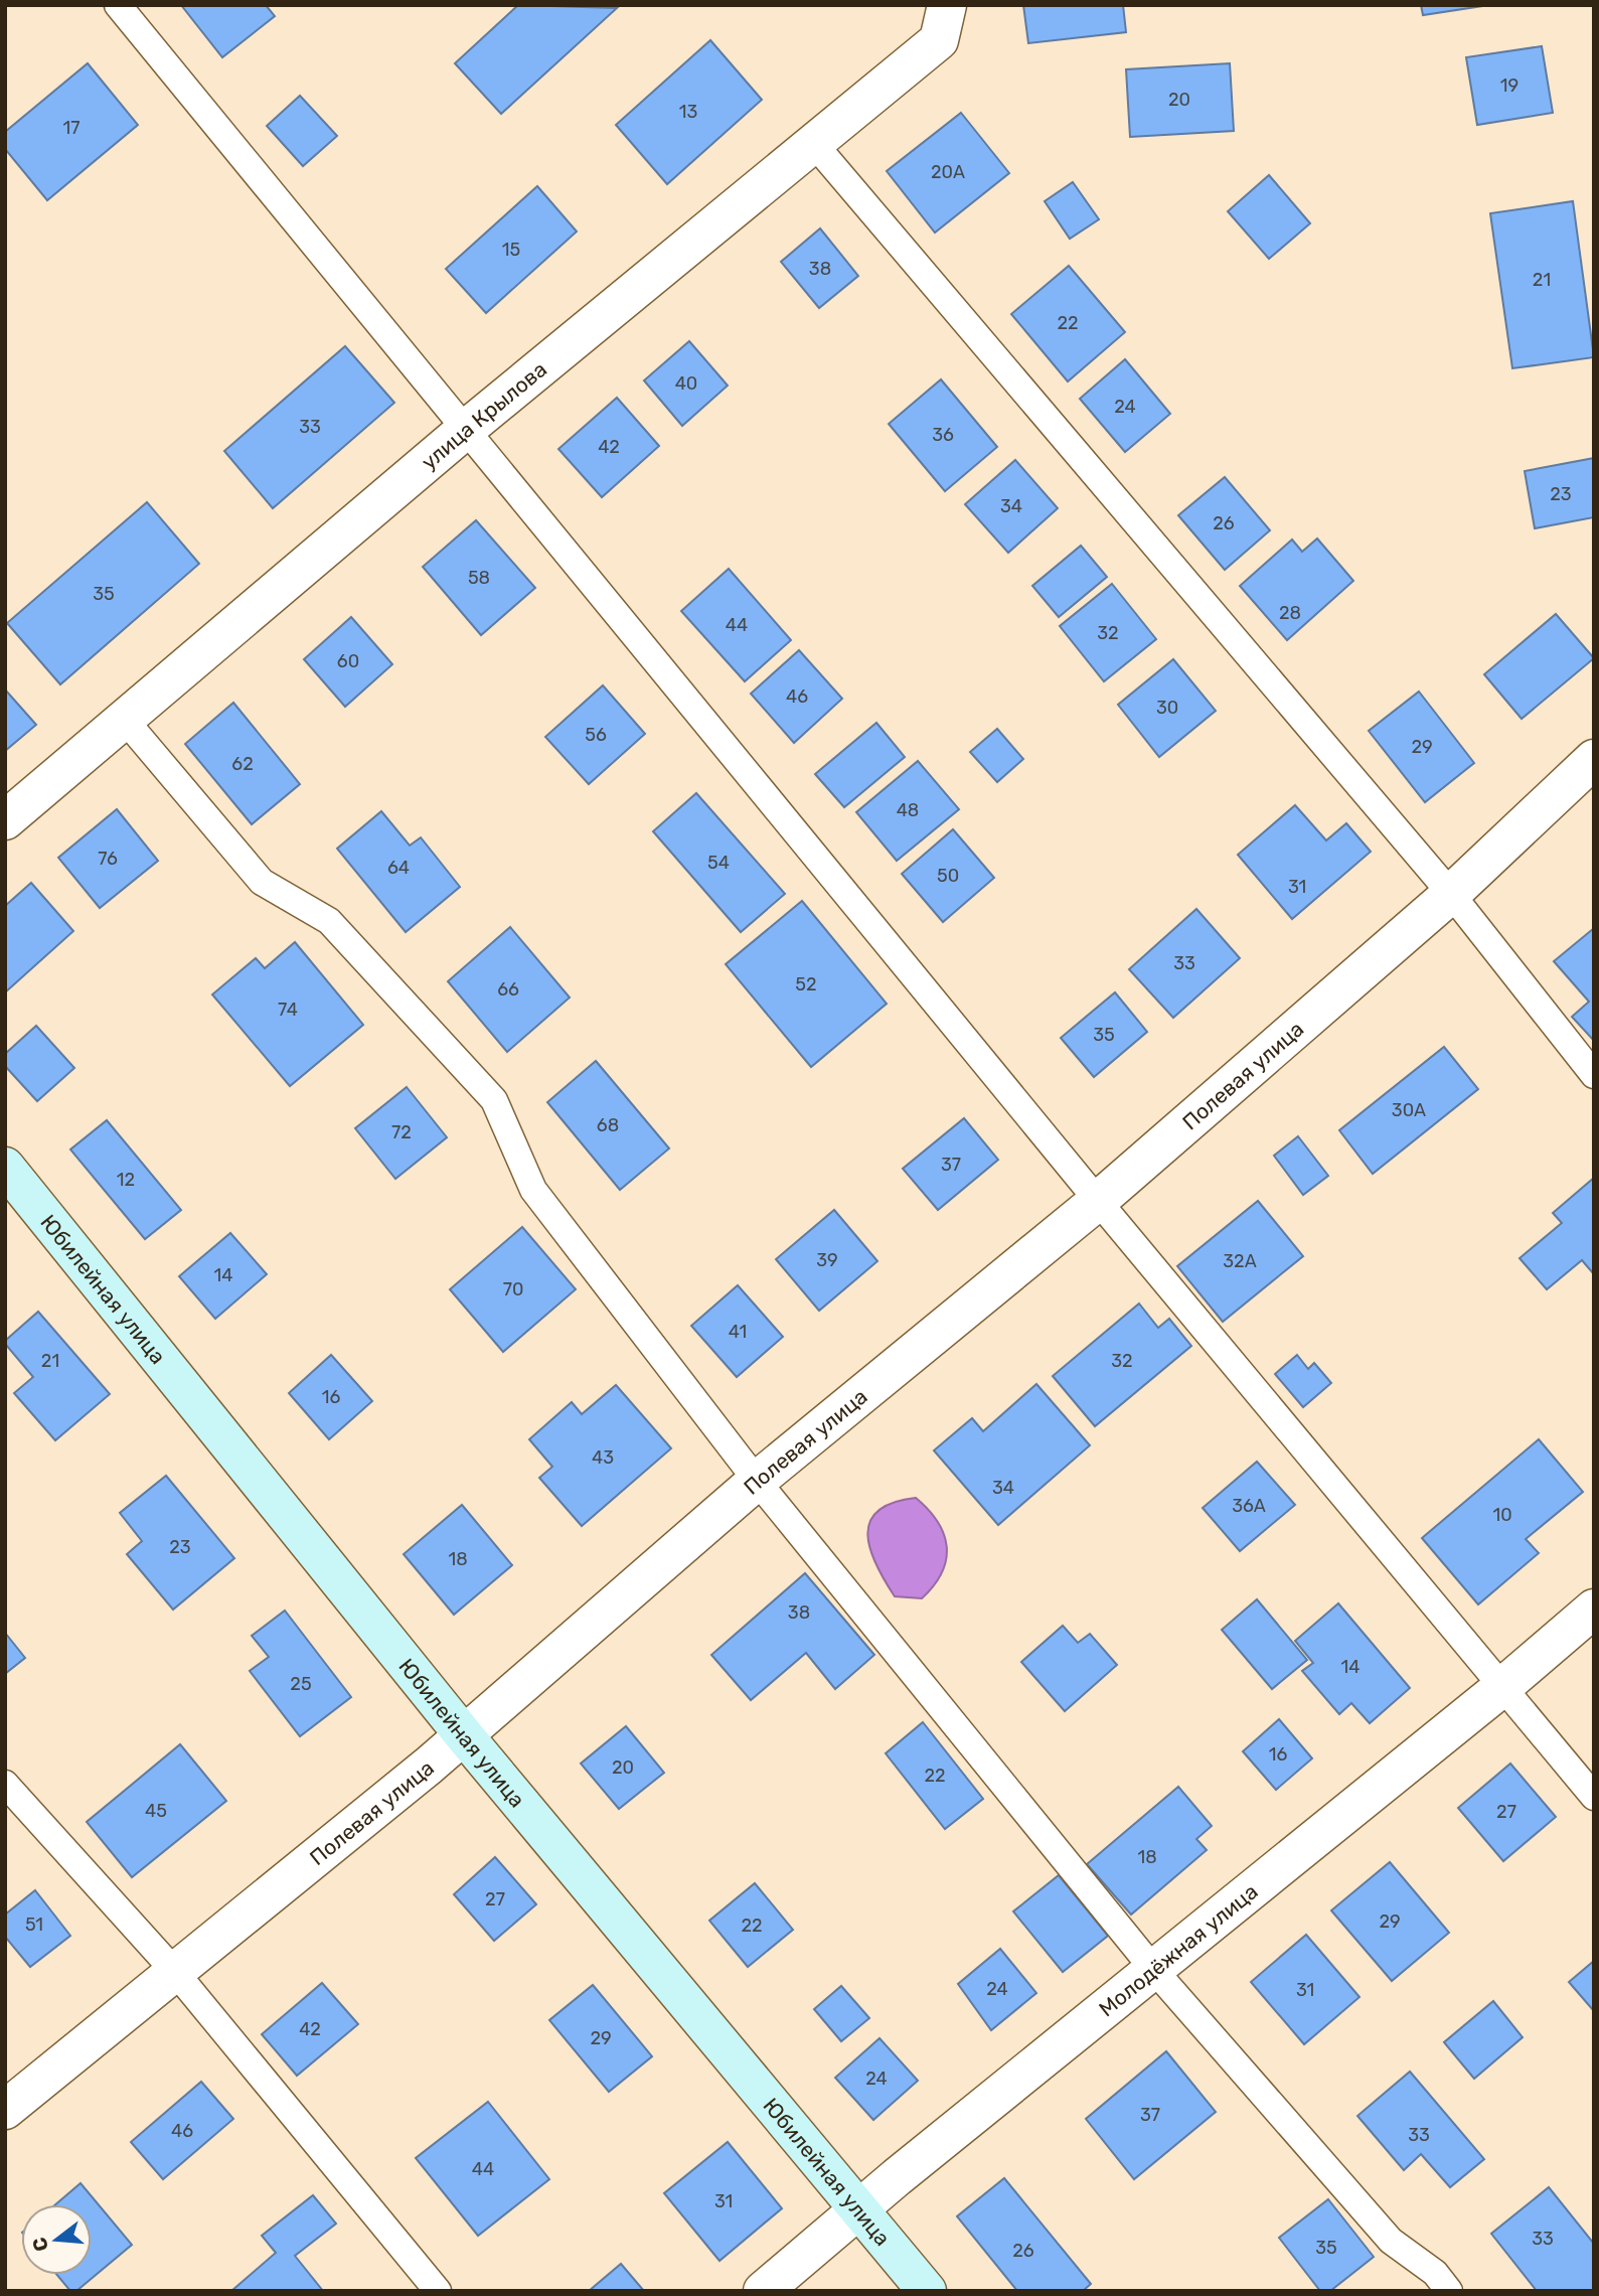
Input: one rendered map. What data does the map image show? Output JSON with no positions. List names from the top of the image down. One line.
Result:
{"streets":{"main road":["Юбилейная улица"],"street":["улица Крылова","Полевая улица","Молодёжная улица"]},"crossings":[["Полевая улица","Юбилейная улица"],["Юбилейная улица","Молодёжная улица"]],"house_numbers":["19","20","13","17","20А","15","38","21","22","40","24","33","36","42","23","34","26","58","35","28","44","32","60","46","30","56","29","62","48","76","54","64","50","31","33","52","66","74","35","30А","68","72","37","12","39","32А","14","70","41","21","32","16","43","34","36А","10","23","18","38","14","25","16","20","22","45","27","18","27","29","51","22","24","31","42","29","24","37","46","33","44","31","33","35","26"],"north":"left"}
